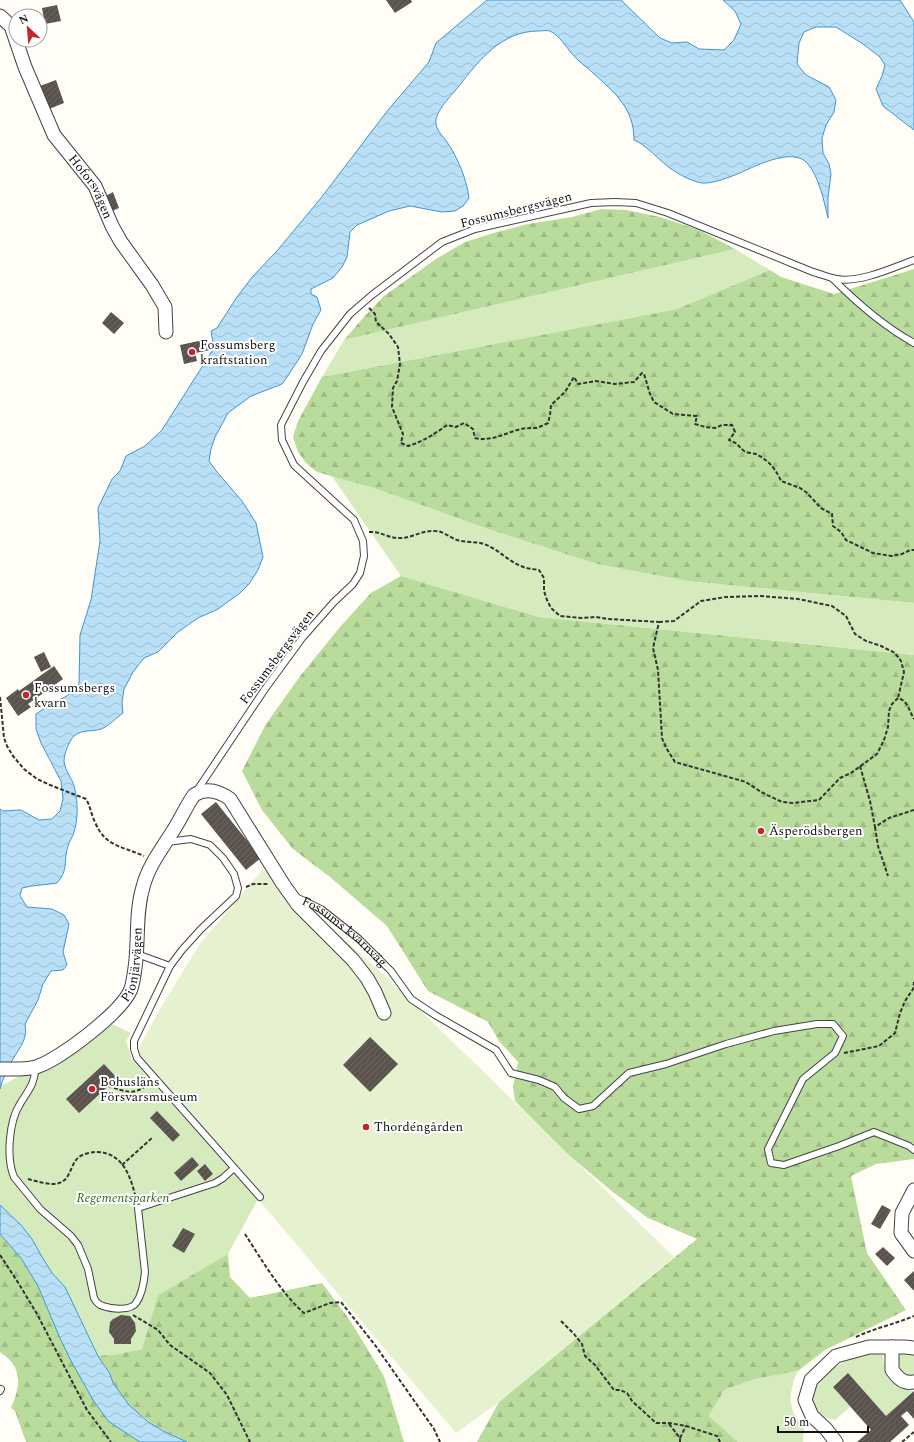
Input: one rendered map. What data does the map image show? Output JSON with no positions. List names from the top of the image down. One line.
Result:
{"streets":{"street":["Hoforsvägen","Fossums kvarnväg","Pionjärvägen"],"lane":["Fossumsbergsvägen"]},"crossings":[["Fossumsbergsvägen","Fossums kvarnväg"],["Fossumsbergsvägen","Pionjärvägen"],["Fossums kvarnväg","Pionjärvägen"]],"parks":["Regementsparken"],"places":["Fossumsberg kraftstation","Fossumsbergs kvarn","Äsperödsbergen","Bohusläns Försvarsmuseum","Thordéngården"],"scale_bar":"50 m","north":"top left"}
